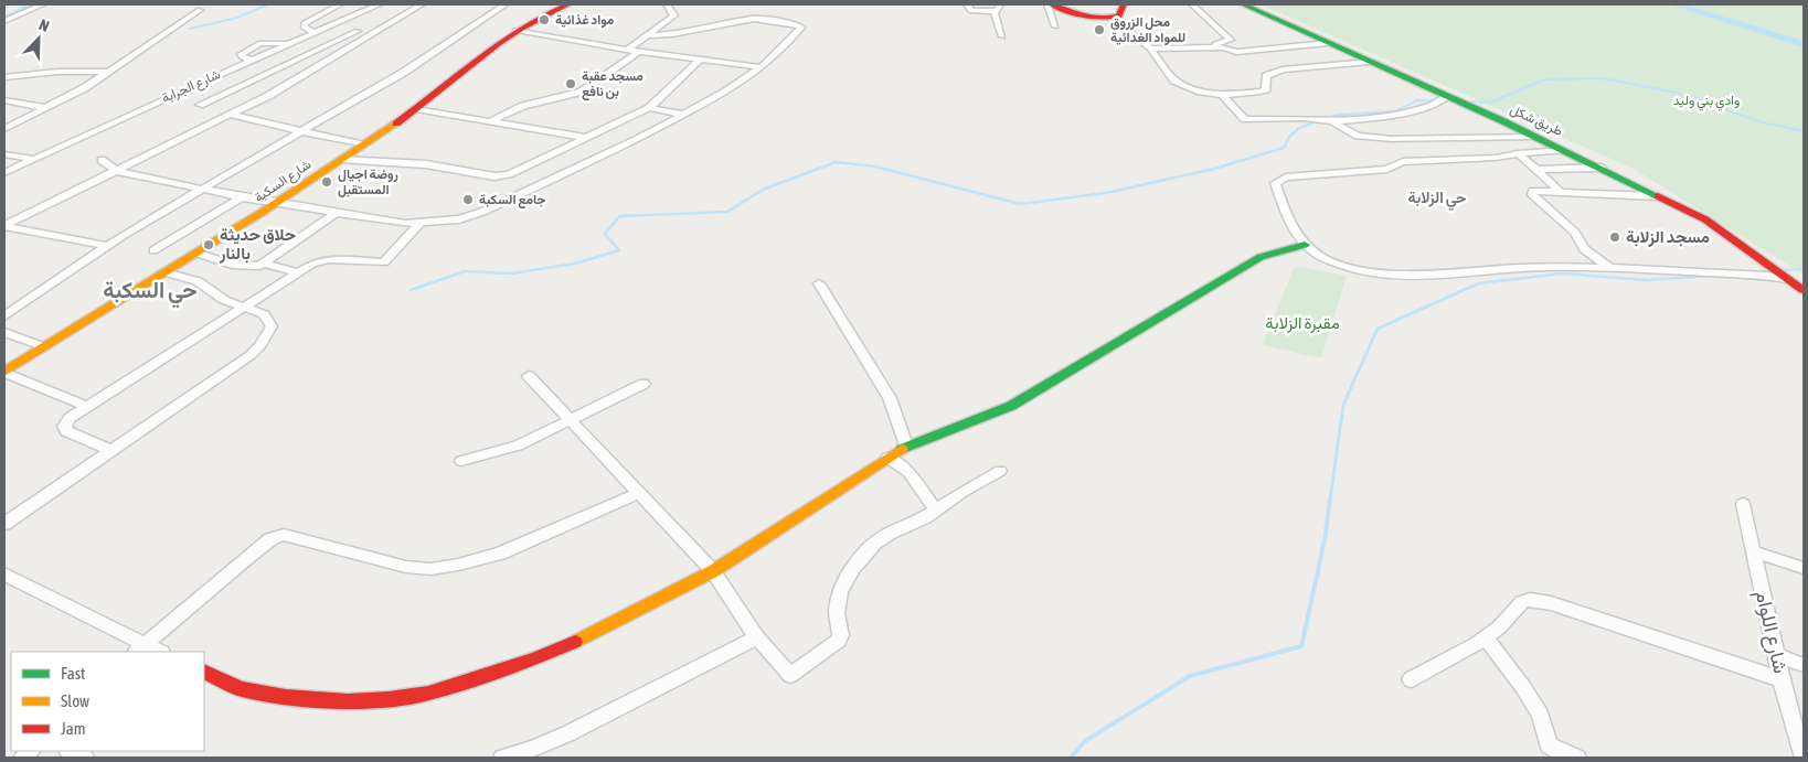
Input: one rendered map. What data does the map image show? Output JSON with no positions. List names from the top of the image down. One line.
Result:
{"streets":{"main road":["طريق شكل","شارع السكبة"],"street":["شارع الجرابة","شارع اللوام"]},"districts":["حي الزلابة","حي السكبة"],"parks":["وادي بني وليد","مقبرة الزلابة"],"places":["مواد غذائية","محل الزروق للمواد الغدائية","مسجد عقبة بن نافع","روضة اجيال المستقبل","جامع السكبة","مسجد الزلابة","حلاق حديثة بالنار"],"legend":["Fast","Slow","Jam"],"north":"top right"}
